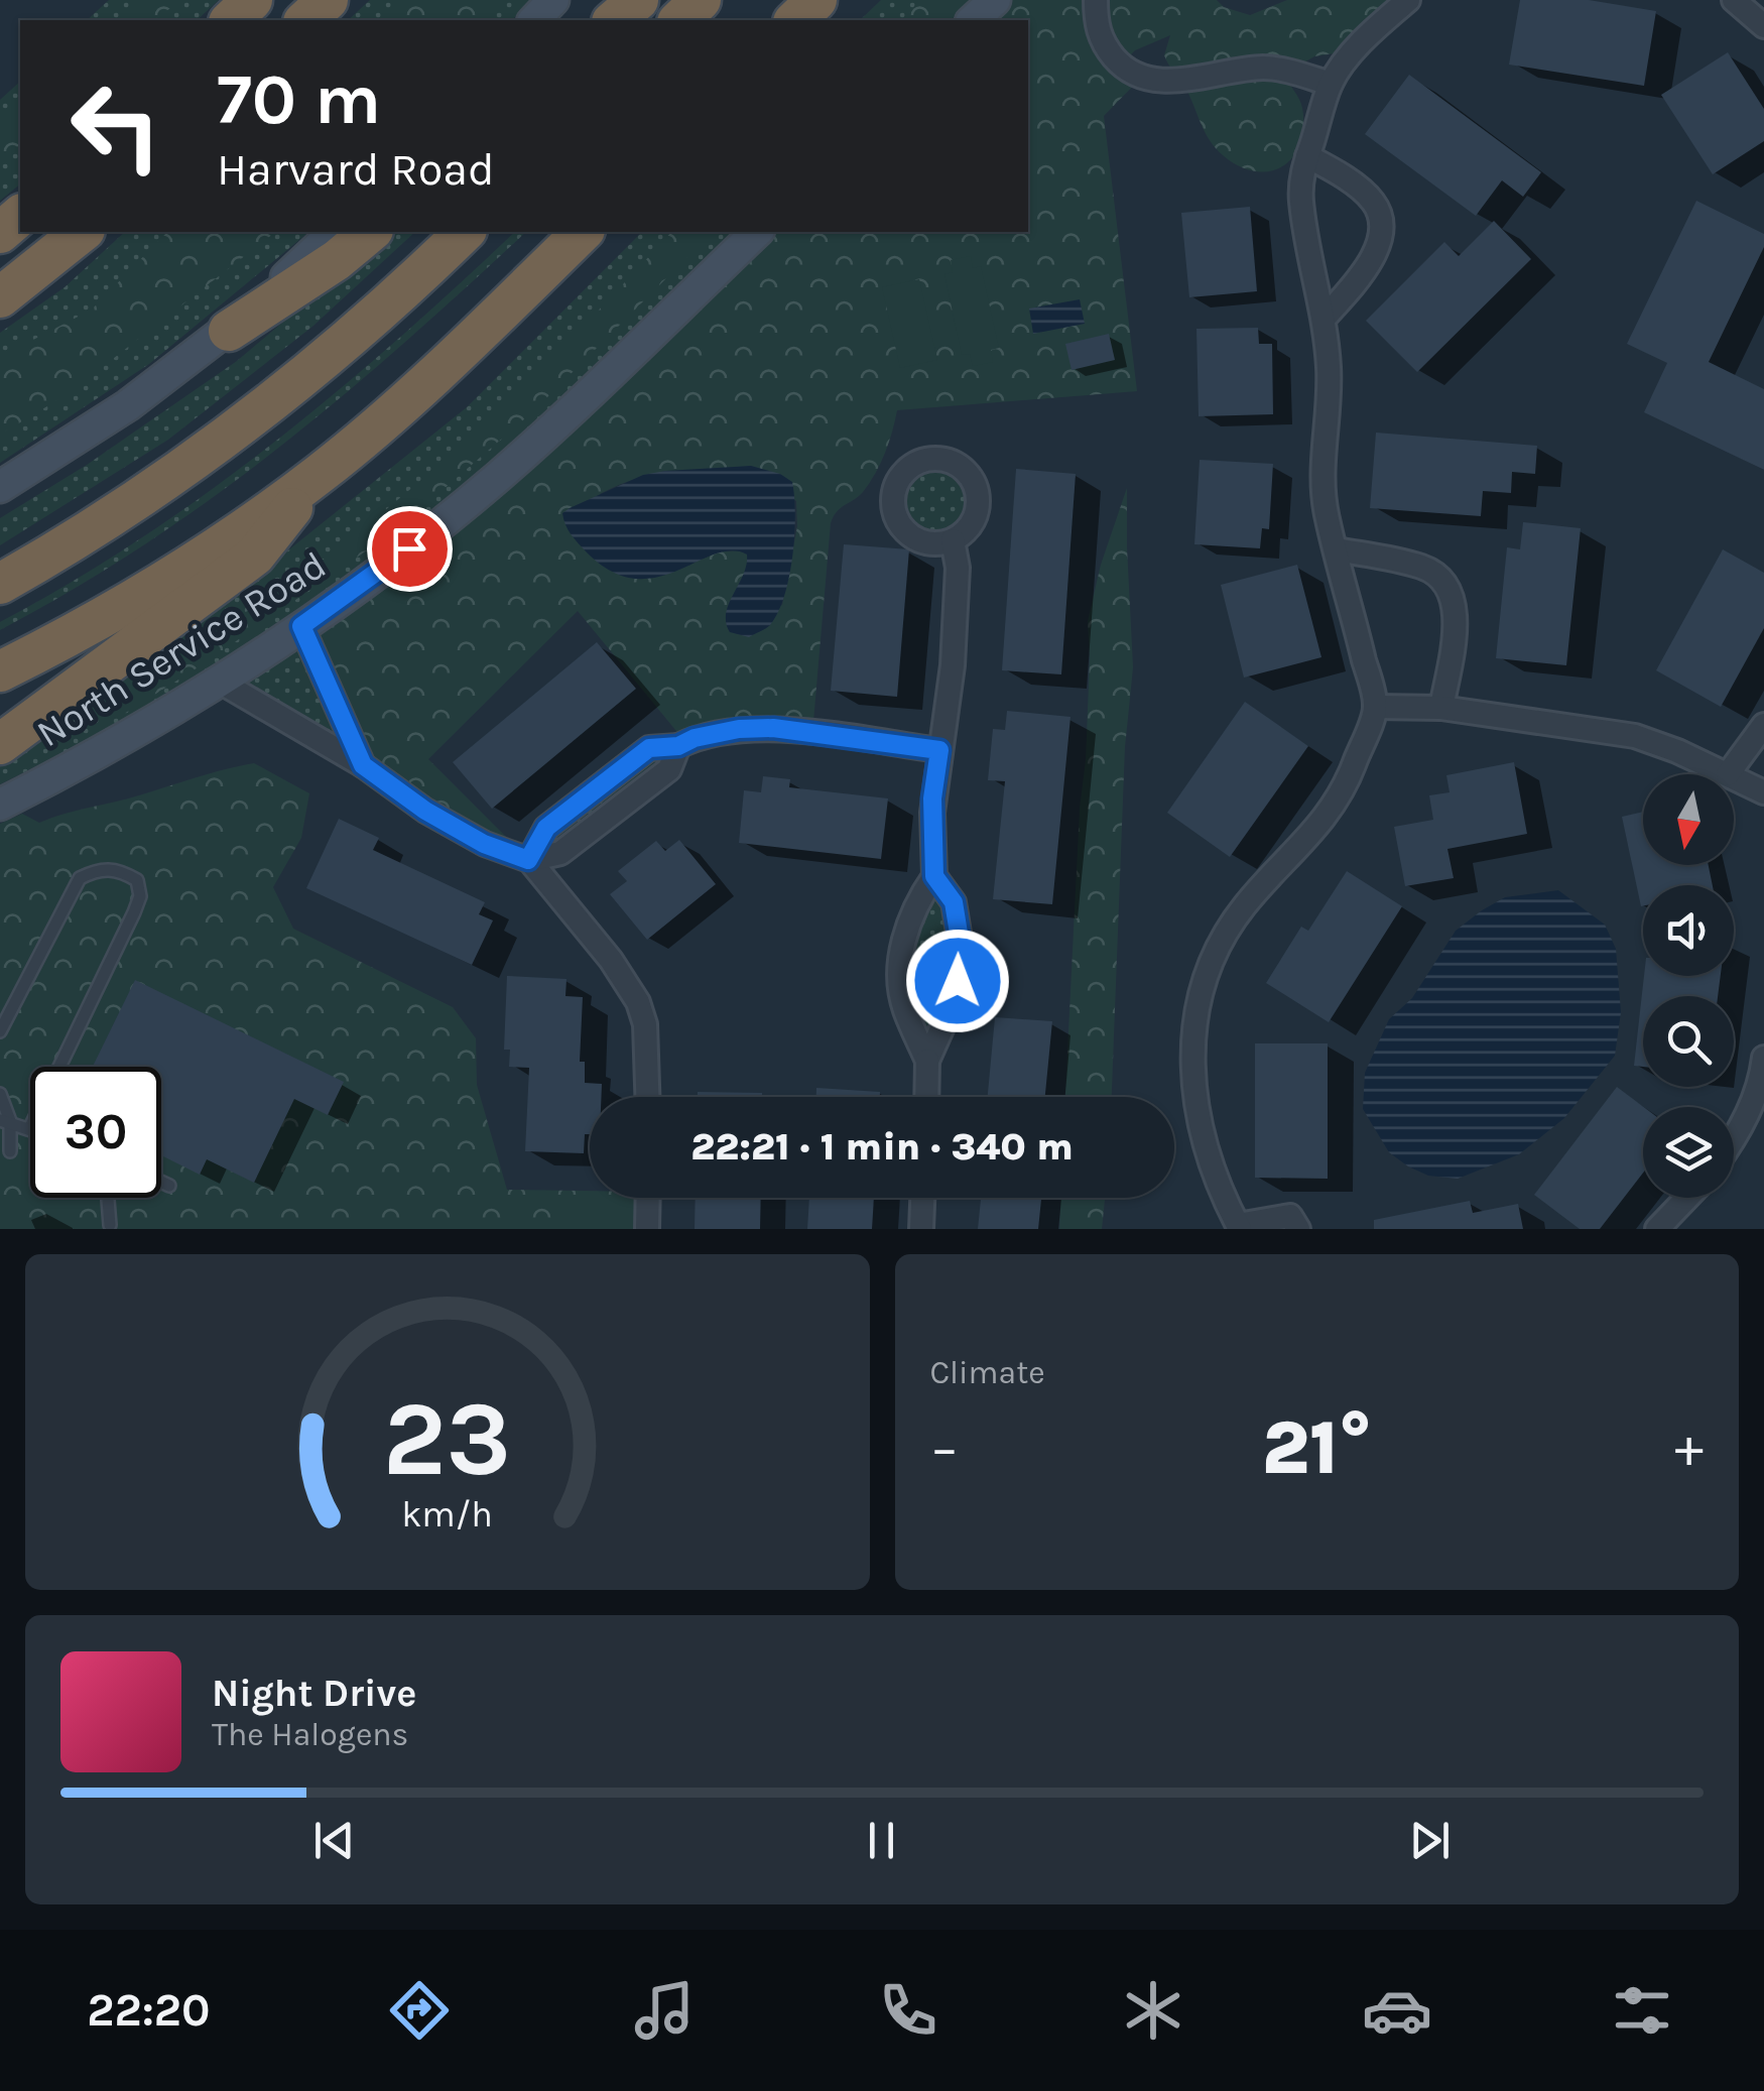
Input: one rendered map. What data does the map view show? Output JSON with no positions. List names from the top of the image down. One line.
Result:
{"streets":{"main road":["North Service Road"]},"north":"bottom","page":{"turn":["70 m","Harvard Road"],"limit":"30","trip":"22:21 · 1 min · 340 m","tile":"Climate","heat":["−","21°","+"],"song":["Night Drive","The Halogens"],"tabs":"22:20","gauge":["23","km/h"]}}
